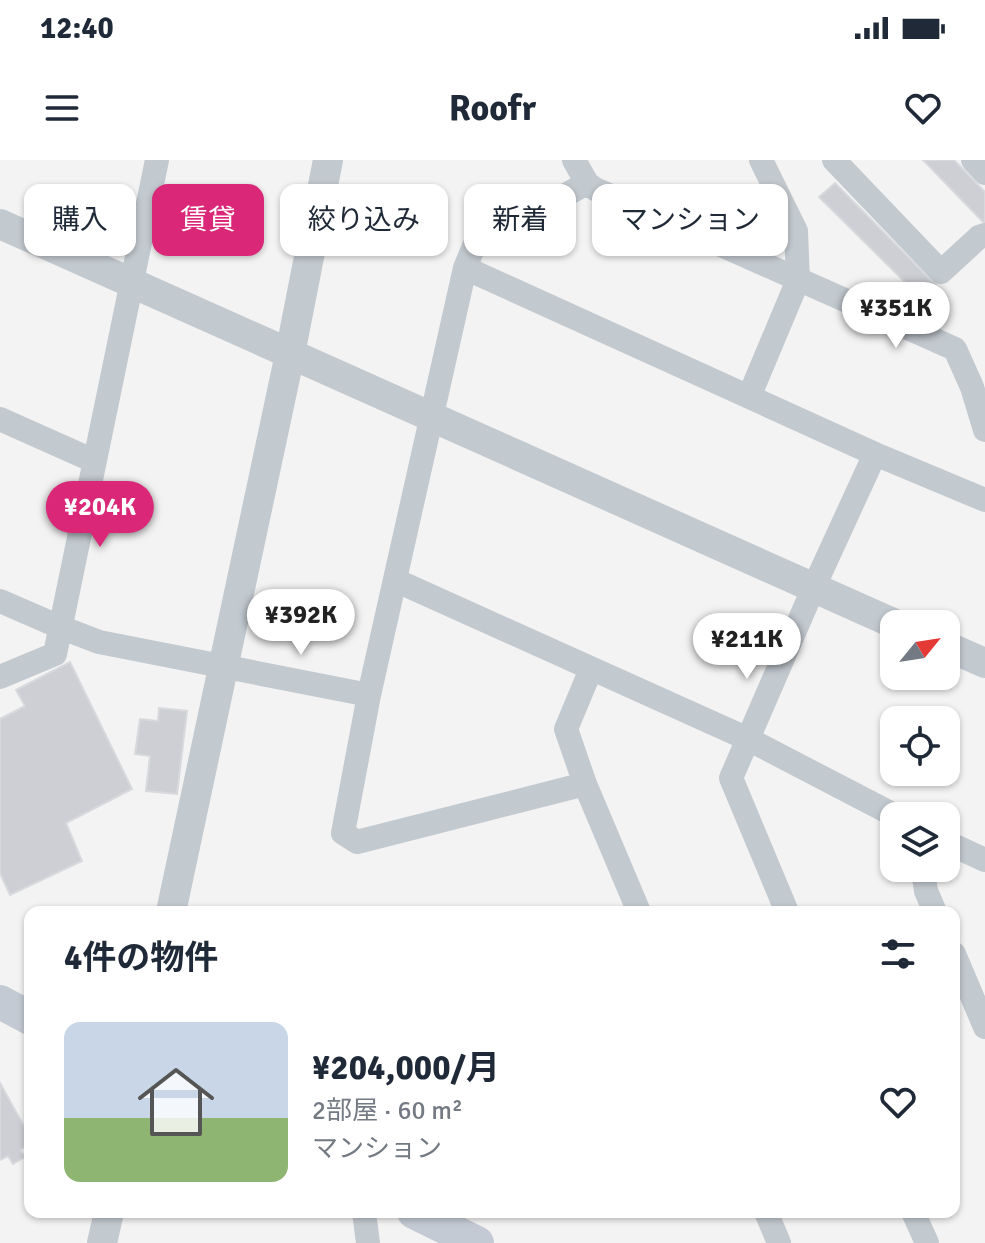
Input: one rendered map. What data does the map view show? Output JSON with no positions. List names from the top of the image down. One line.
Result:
{"north":"top right","page":{"status":"12:40","header":"Roofr","chip":["購入","賃貸","絞り込み","新着","マンション"],"price":["¥351K","¥204K","¥392K","¥211K"],"heading":"4件の物件","list":[{"name":"¥204,000/月","note":"2部屋 · 60 m² · マンション"}]}}
